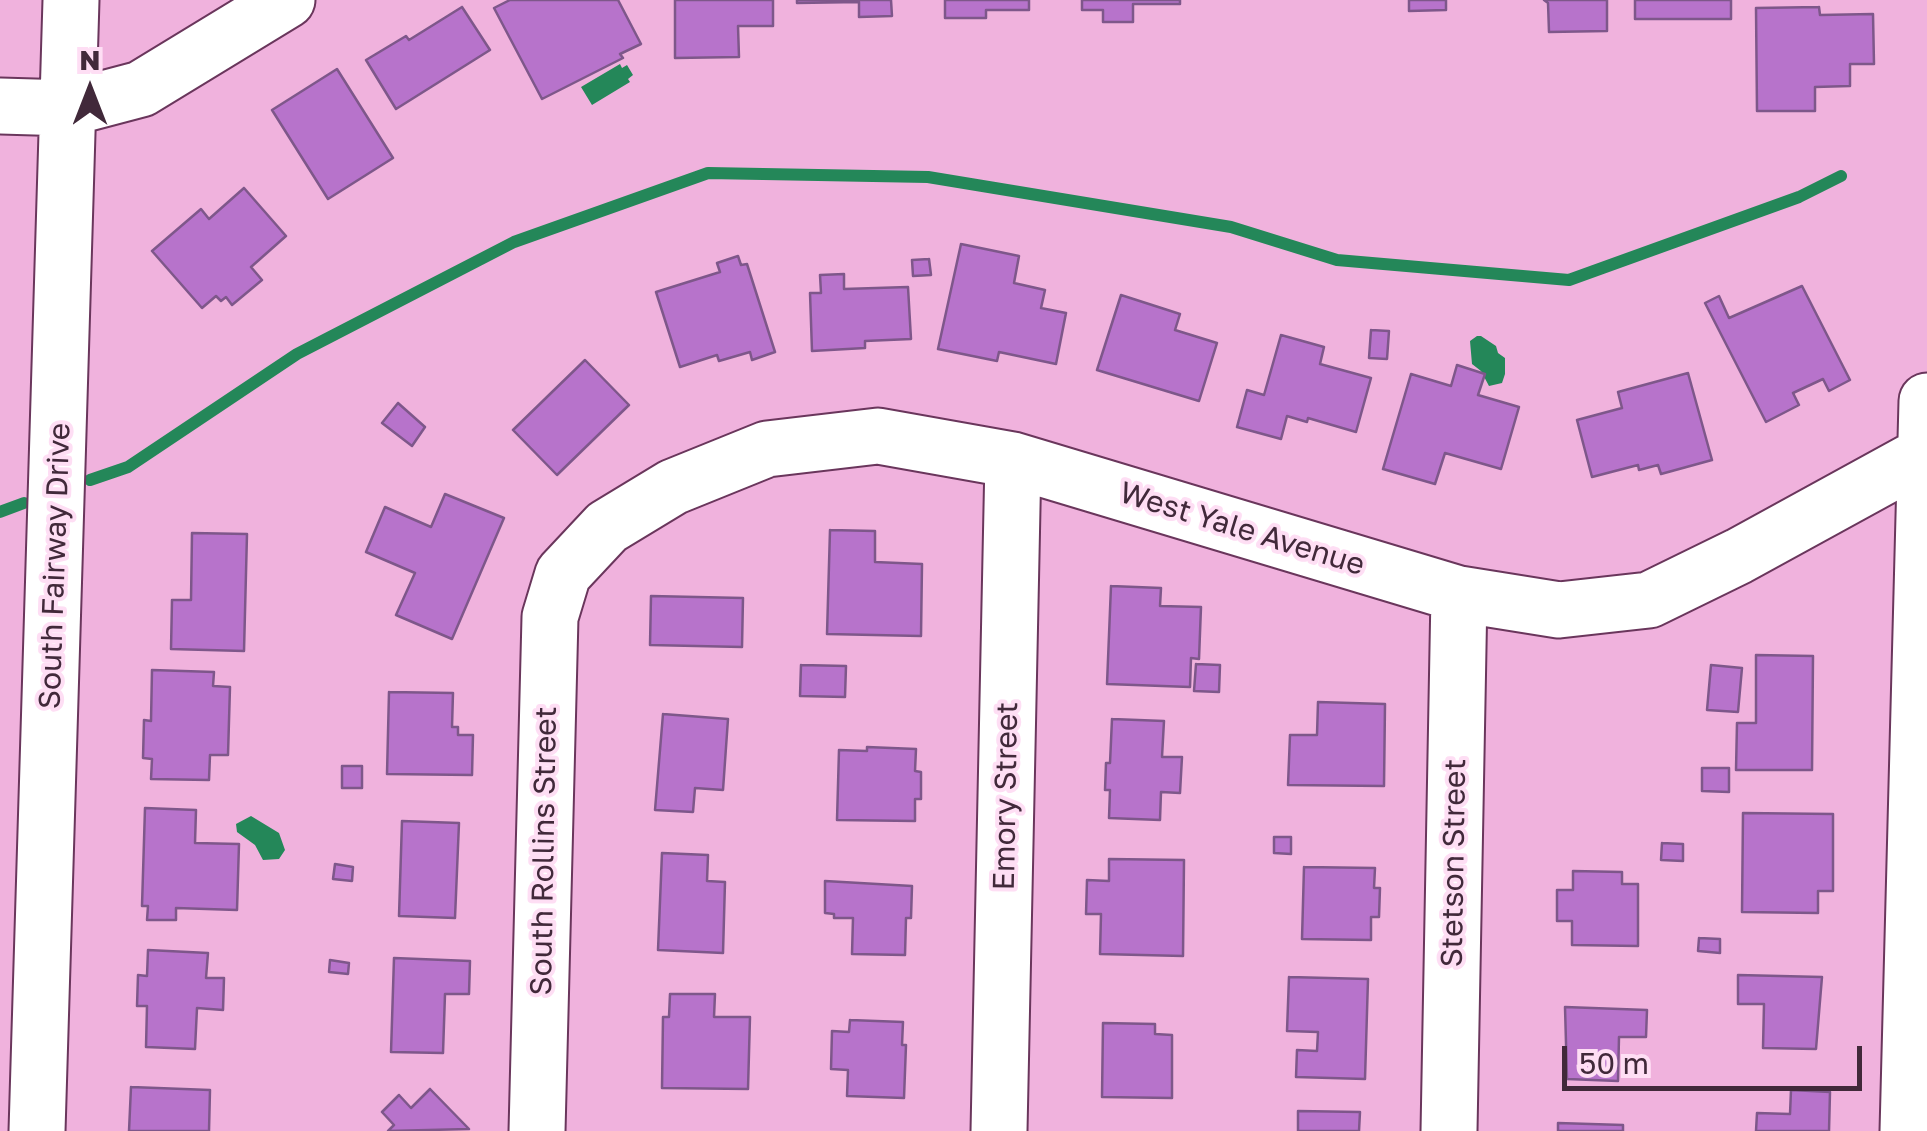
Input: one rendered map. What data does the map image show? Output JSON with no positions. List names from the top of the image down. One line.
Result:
{"streets":{"street":["West Yale Avenue","South Fairway Drive","Emory Street","South Rollins Street","Stetson Street"]},"crossings":[["West Yale Avenue","Emory Street"],["West Yale Avenue","South Rollins Street"],["West Yale Avenue","Stetson Street"]],"scale_bar":"50 m","north":"top"}
